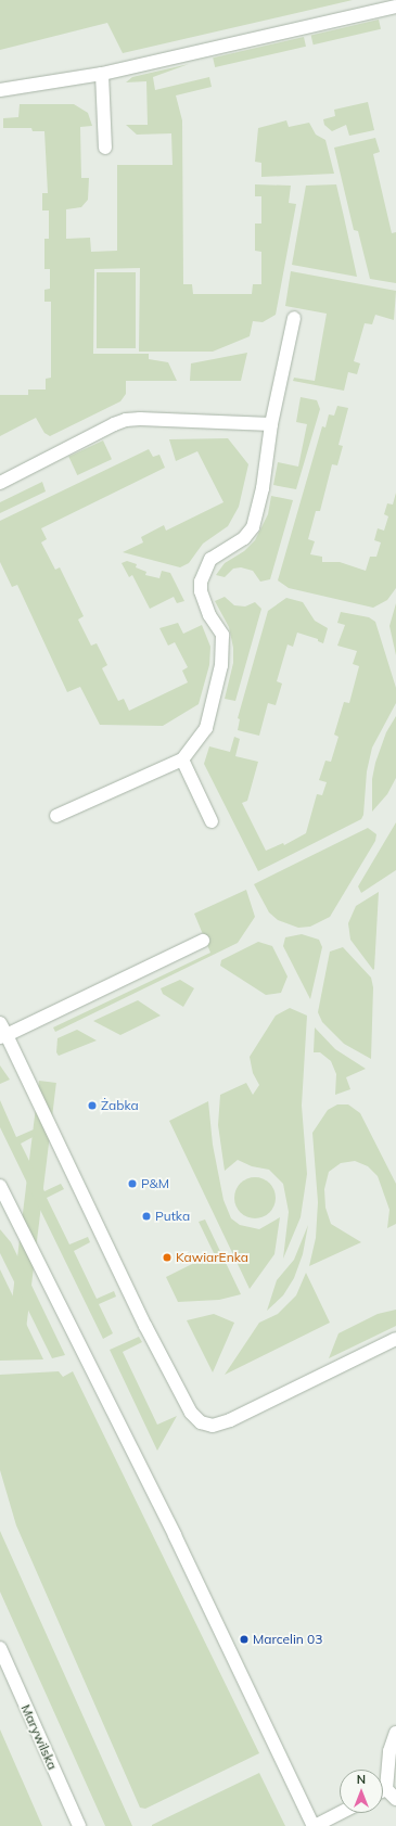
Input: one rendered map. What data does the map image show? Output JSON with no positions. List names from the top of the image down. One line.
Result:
{"streets":{"street":["Marywilska"]},"places":["Żabka","P&M","Putka","KawiarEnka","Marcelin 03"],"north":"top"}
